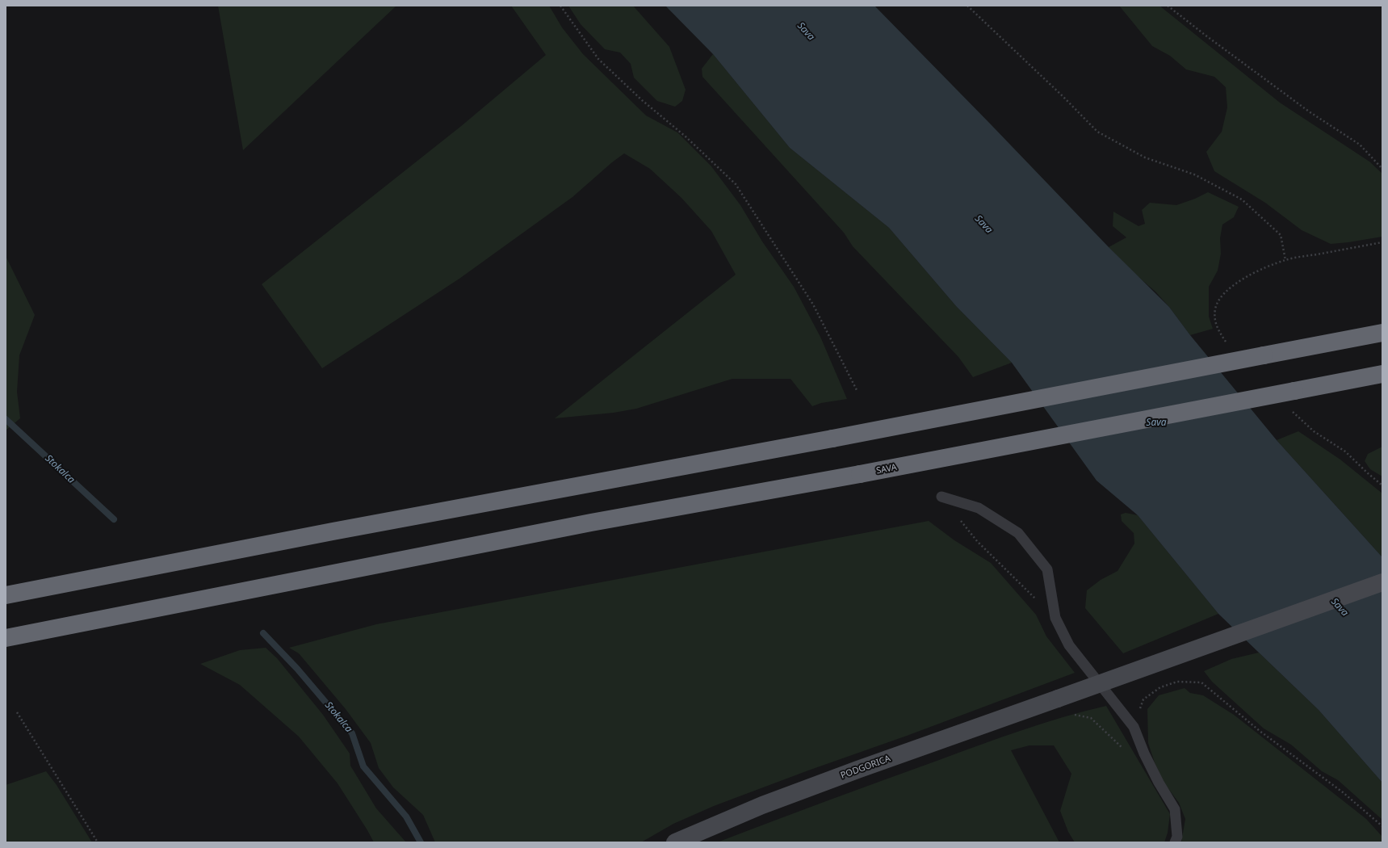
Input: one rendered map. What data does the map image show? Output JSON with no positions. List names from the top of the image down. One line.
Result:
{"streets":{"highway":["SAVA"],"main road":["PODGORICA"]},"water":["Sava","Stokalca"]}
